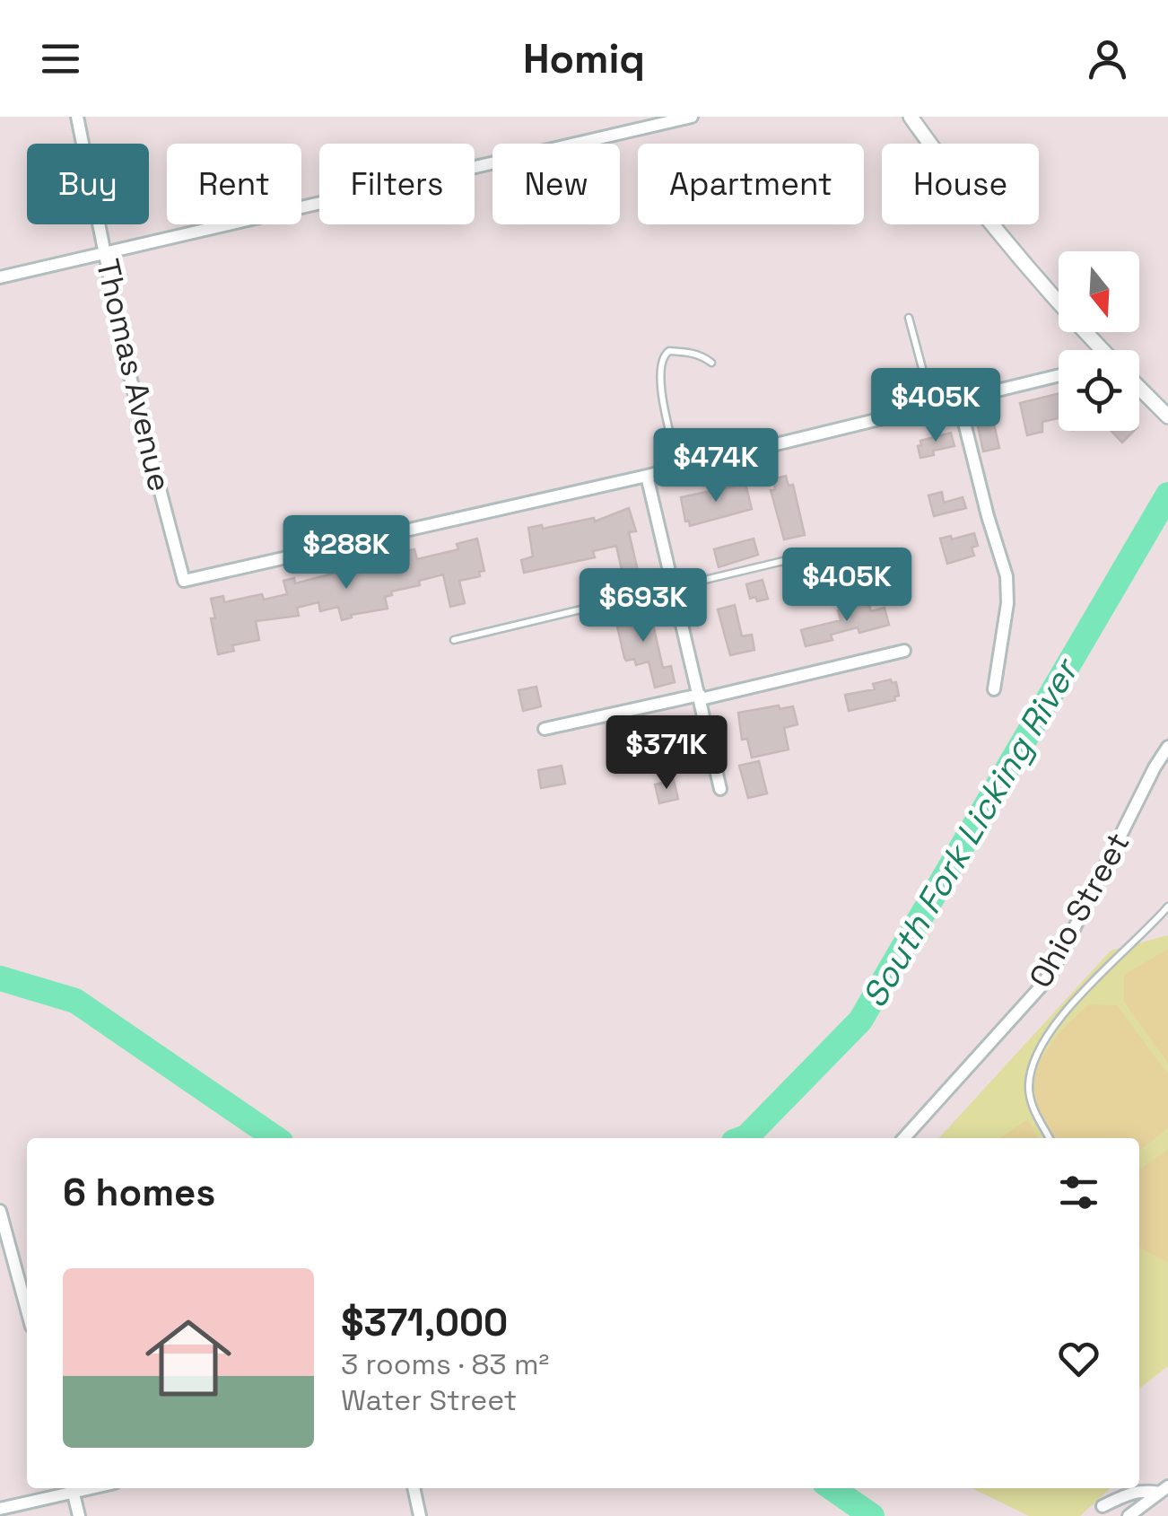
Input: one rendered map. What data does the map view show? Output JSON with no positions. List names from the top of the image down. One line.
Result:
{"streets":{"street":["Thomas Avenue","Ohio Street"]},"water":["South Fork Licking River"],"north":"bottom","page":{"header":"Homiq","chip":["Buy","Rent","Filters","New","Apartment","House"],"price":["$405K","$474K","$288K","$405K","$693K","$371K"],"heading":"6 homes","list":[{"name":"$371,000","note":"3 rooms · 83 m² · Water Street"}]}}
